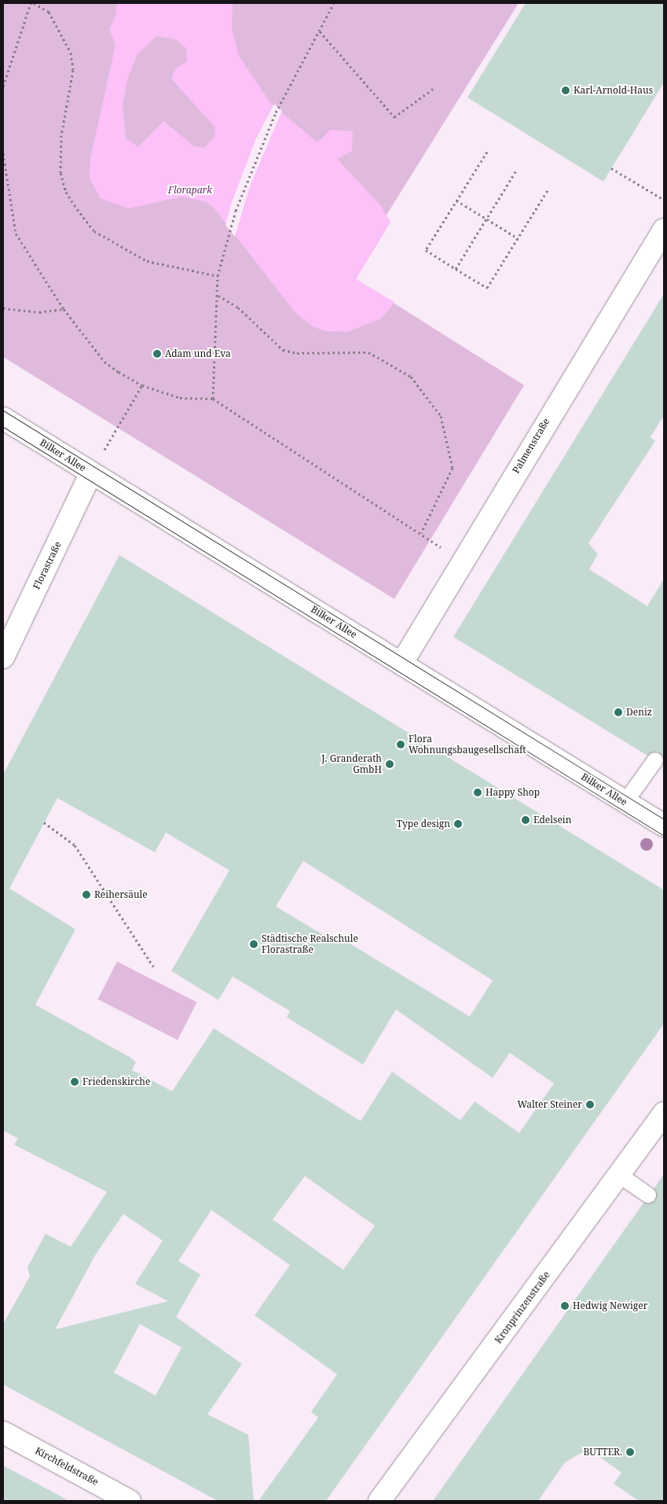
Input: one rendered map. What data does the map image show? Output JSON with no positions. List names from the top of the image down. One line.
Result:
{"streets":{"street":["Palmenstraße","Bilker Allee","Florastraße","Kronprinzenstraße","Kirchfeldstraße"]},"crossings":[["Palmenstraße","Bilker Allee"],["Bilker Allee","Florastraße"]],"parks":["Florapark"],"places":["Karl-Arnold-Haus","Adam und Eva","Deniz","Flora Wohnungsbaugesellschaft","J. Granderath GmbH","Happy Shop","Edelsein","Type design","Reihersäule","Städtische Realschule Florastraße","Friedenskirche","Walter Steiner","Hedwig Newiger","BUTTER."]}
